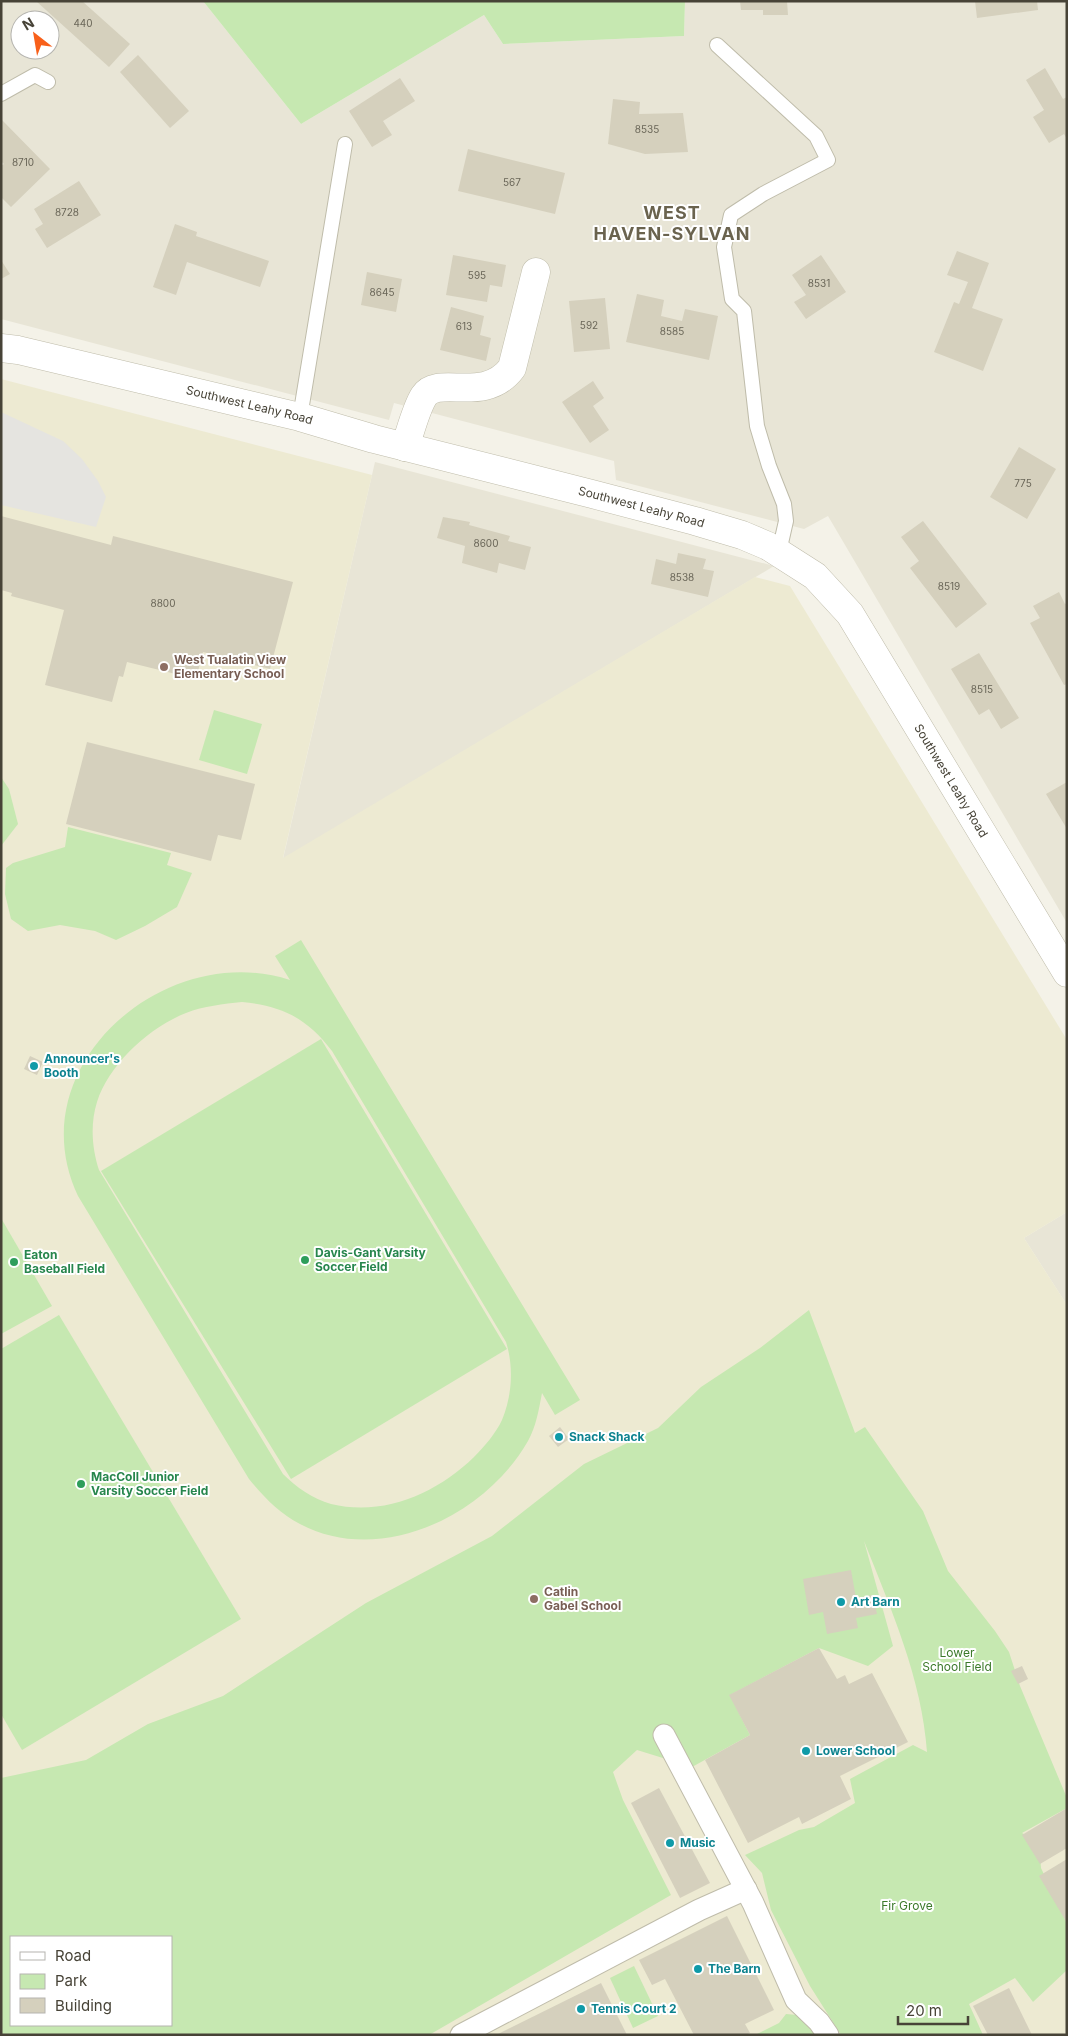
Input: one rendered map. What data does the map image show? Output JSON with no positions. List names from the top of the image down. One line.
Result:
{"streets":{"street":["Southwest Leahy Road"]},"districts":["WEST HAVEN-SYLVAN"],"parks":["Lower School Field","Fir Grove"],"places":["West Tualatin View Elementary School","Announcer's Booth","Davis-Gant Varsity Soccer Field","Eaton Baseball Field","Snack Shack","MacColl Junior Varsity Soccer Field","Catlin Gabel School","Art Barn","Lower School","Music","The Barn","Tennis Court 2"],"house_numbers":["440","8535","8710","567","8728","595","8531","8645","592","613","8585","775","8600","8538","8519","8800","8515"],"legend":["Road","Park","Building"],"scale_bar":"20 m","north":"top left"}
